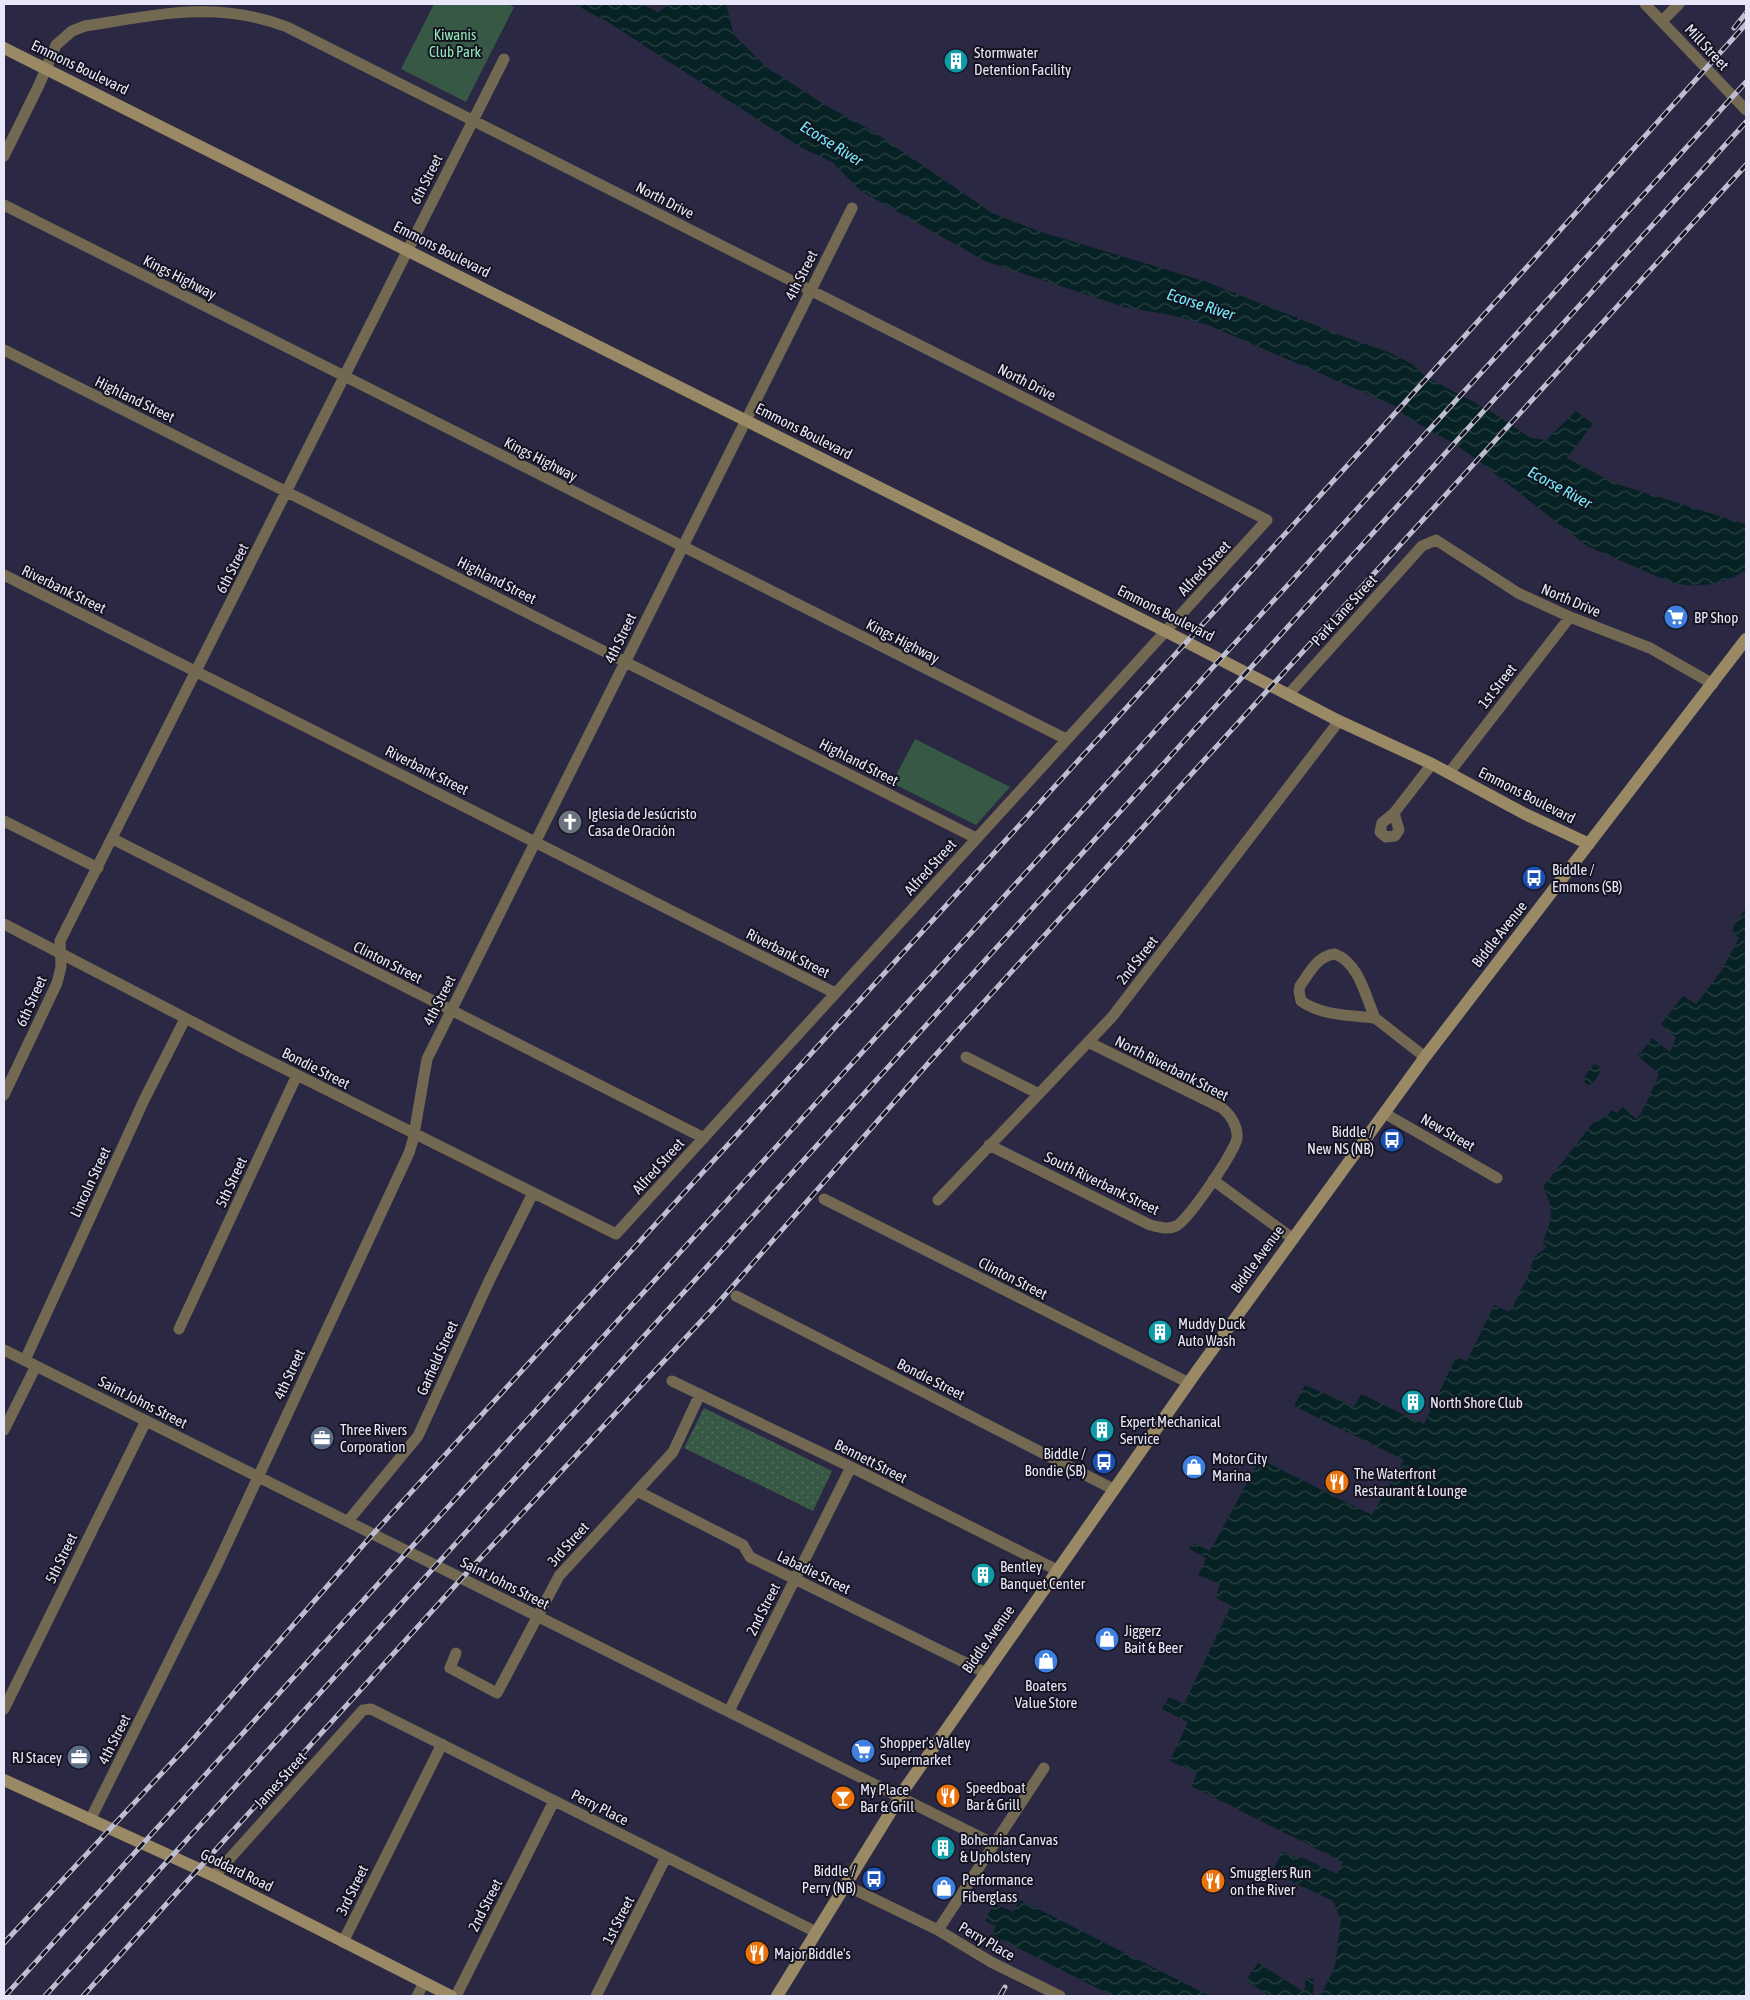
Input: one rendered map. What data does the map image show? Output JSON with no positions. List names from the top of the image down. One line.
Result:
{"streets":{"street":["Mill Street","Emmons Boulevard","6th Street","North Drive","4th Street","Kings Highway","Highland Street","Alfred Street","Riverbank Street","Park Lane Street","1st Street","Biddle Avenue","2nd Street","Clinton Street","Bondie Street","North Riverbank Street","New Street","Lincoln Street","5th Street","South Riverbank Street","Garfield Street","Saint Johns Street","Bennett Street","3rd Street","Labadie Street","James Street","Perry Place","Goddard Road"]},"crossings":[["Emmons Boulevard","6th Street"],["Emmons Boulevard","North Drive"],["Emmons Boulevard","4th Street"],["Emmons Boulevard","Alfred Street"],["Emmons Boulevard","Park Lane Street"],["Emmons Boulevard","1st Street"],["Emmons Boulevard","Biddle Avenue"],["Emmons Boulevard","2nd Street"],["6th Street","North Drive"],["6th Street","Kings Highway"],["6th Street","Highland Street"],["6th Street","Riverbank Street"],["6th Street","Clinton Street"],["6th Street","Bondie Street"],["North Drive","4th Street"],["North Drive","Alfred Street"],["North Drive","Park Lane Street"],["North Drive","1st Street"],["North Drive","Biddle Avenue"],["4th Street","Kings Highway"],["4th Street","Highland Street"],["4th Street","Riverbank Street"],["4th Street","Clinton Street"],["4th Street","Bondie Street"],["4th Street","Saint Johns Street"],["4th Street","Goddard Road"],["Kings Highway","Alfred Street"],["Highland Street","Alfred Street"],["Alfred Street","Riverbank Street"],["Alfred Street","Clinton Street"],["Alfred Street","Bondie Street"],["1st Street","Perry Place"],["Biddle Avenue","Clinton Street"],["Biddle Avenue","Bondie Street"],["Biddle Avenue","New Street"],["Biddle Avenue","Saint Johns Street"],["Biddle Avenue","Bennett Street"],["Biddle Avenue","Labadie Street"],["Biddle Avenue","Perry Place"],["2nd Street","North Riverbank Street"],["2nd Street","South Riverbank Street"],["2nd Street","Saint Johns Street"],["2nd Street","Bennett Street"],["2nd Street","Labadie Street"],["2nd Street","Perry Place"],["Bondie Street","Lincoln Street"],["Bondie Street","5th Street"],["Bondie Street","Garfield Street"],["North Riverbank Street","South Riverbank Street"],["Lincoln Street","Saint Johns Street"],["5th Street","Saint Johns Street"],["Garfield Street","Saint Johns Street"],["Saint Johns Street","3rd Street"],["Bennett Street","3rd Street"],["3rd Street","Labadie Street"],["3rd Street","Perry Place"],["3rd Street","Goddard Road"],["James Street","Perry Place"],["James Street","Goddard Road"]],"water":["Ecorse River"],"parks":["Kiwanis Club Park"],"places":{"building":["Stormwater Detention Facility","Muddy Duck Auto Wash","North Shore Club","Expert Mechanical Service","Bentley Banquet Center","Bohemian Canvas & Upholstery"],"supermarket":["BP Shop","Shopper's Valley Supermarket"],"church":["Iglesia de Jesúcristo Casa de Oración"],"bus stop":["Biddle / Emmons (SB)","Biddle / New NS (NB)","Biddle / Bondie (SB)","Biddle / Perry (NB)"],"office":["Three Rivers Corporation","RJ Stacey"],"shop":["Motor City Marina","Jiggerz Bait & Beer","Boaters Value Store","Performance Fiberglass"],"restaurant":["The Waterfront Restaurant & Lounge","Speedboat Bar & Grill","Smugglers Run on the River","Major Biddle's"],"bar":["My Place Bar & Grill"]}}
